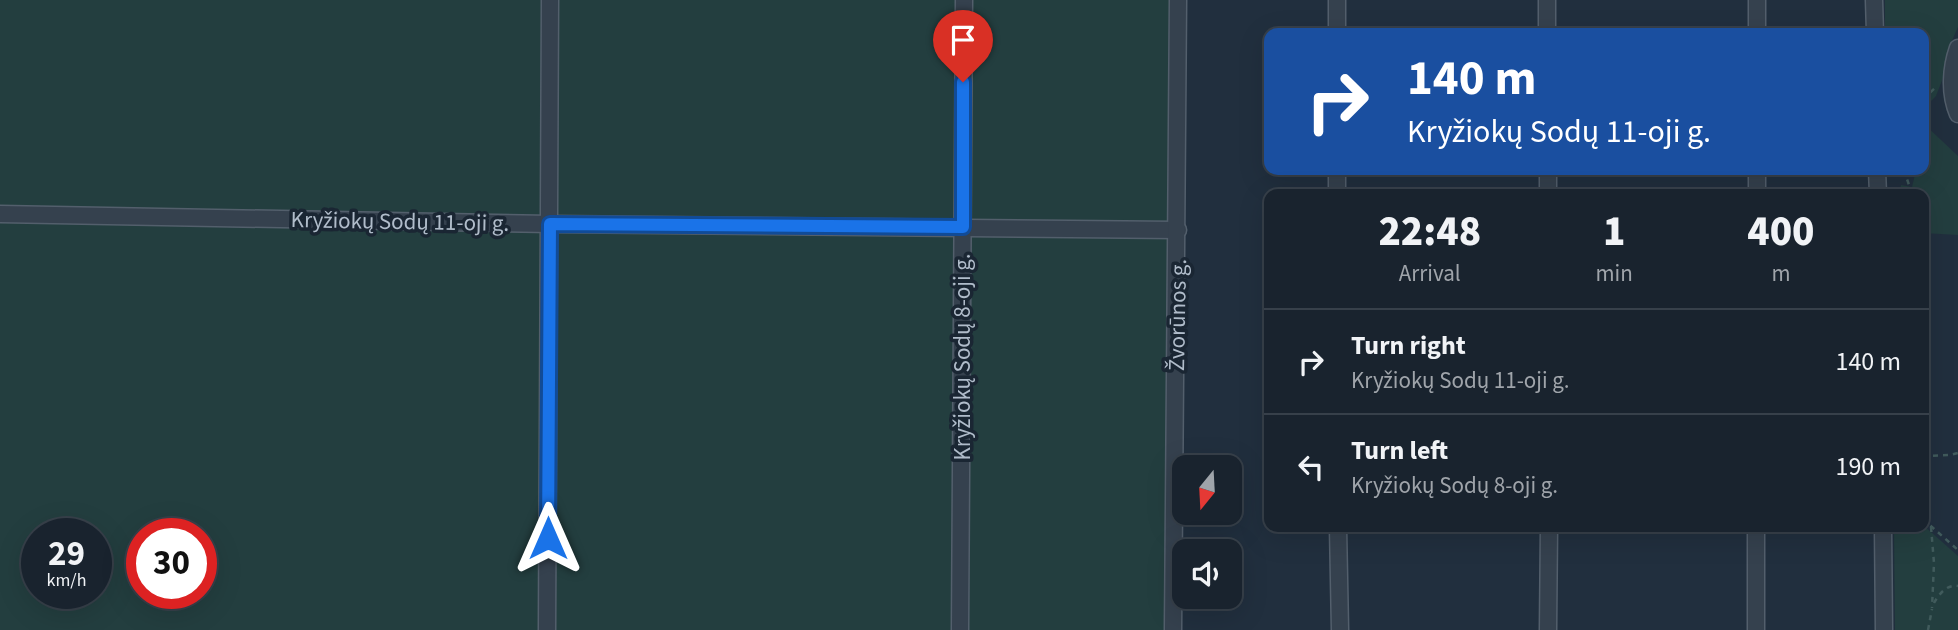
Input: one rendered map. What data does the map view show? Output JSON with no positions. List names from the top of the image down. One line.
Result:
{"streets":{"street":["Kryžiokų Sodų 11-oji g.","Žvorūnos g.","Kryžiokų Sodų 8-oji g."]},"crossings":[["Kryžiokų Sodų 11-oji g.","Žvorūnos g."],["Kryžiokų Sodų 11-oji g.","Kryžiokų Sodų 8-oji g."]],"north":"bottom","page":{"turn":["140 m","Kryžiokų Sodų 11-oji g."],"eta":["22:48","Arrival","1","min","400","m"],"list":[{"name":"Turn right","note":"Kryžiokų Sodų 11-oji g.","value":"140 m"},{"name":"Turn left","note":"Kryžiokų Sodų 8-oji g.","value":"190 m"}],"speed":"29 km/h","limit":"30"}}
